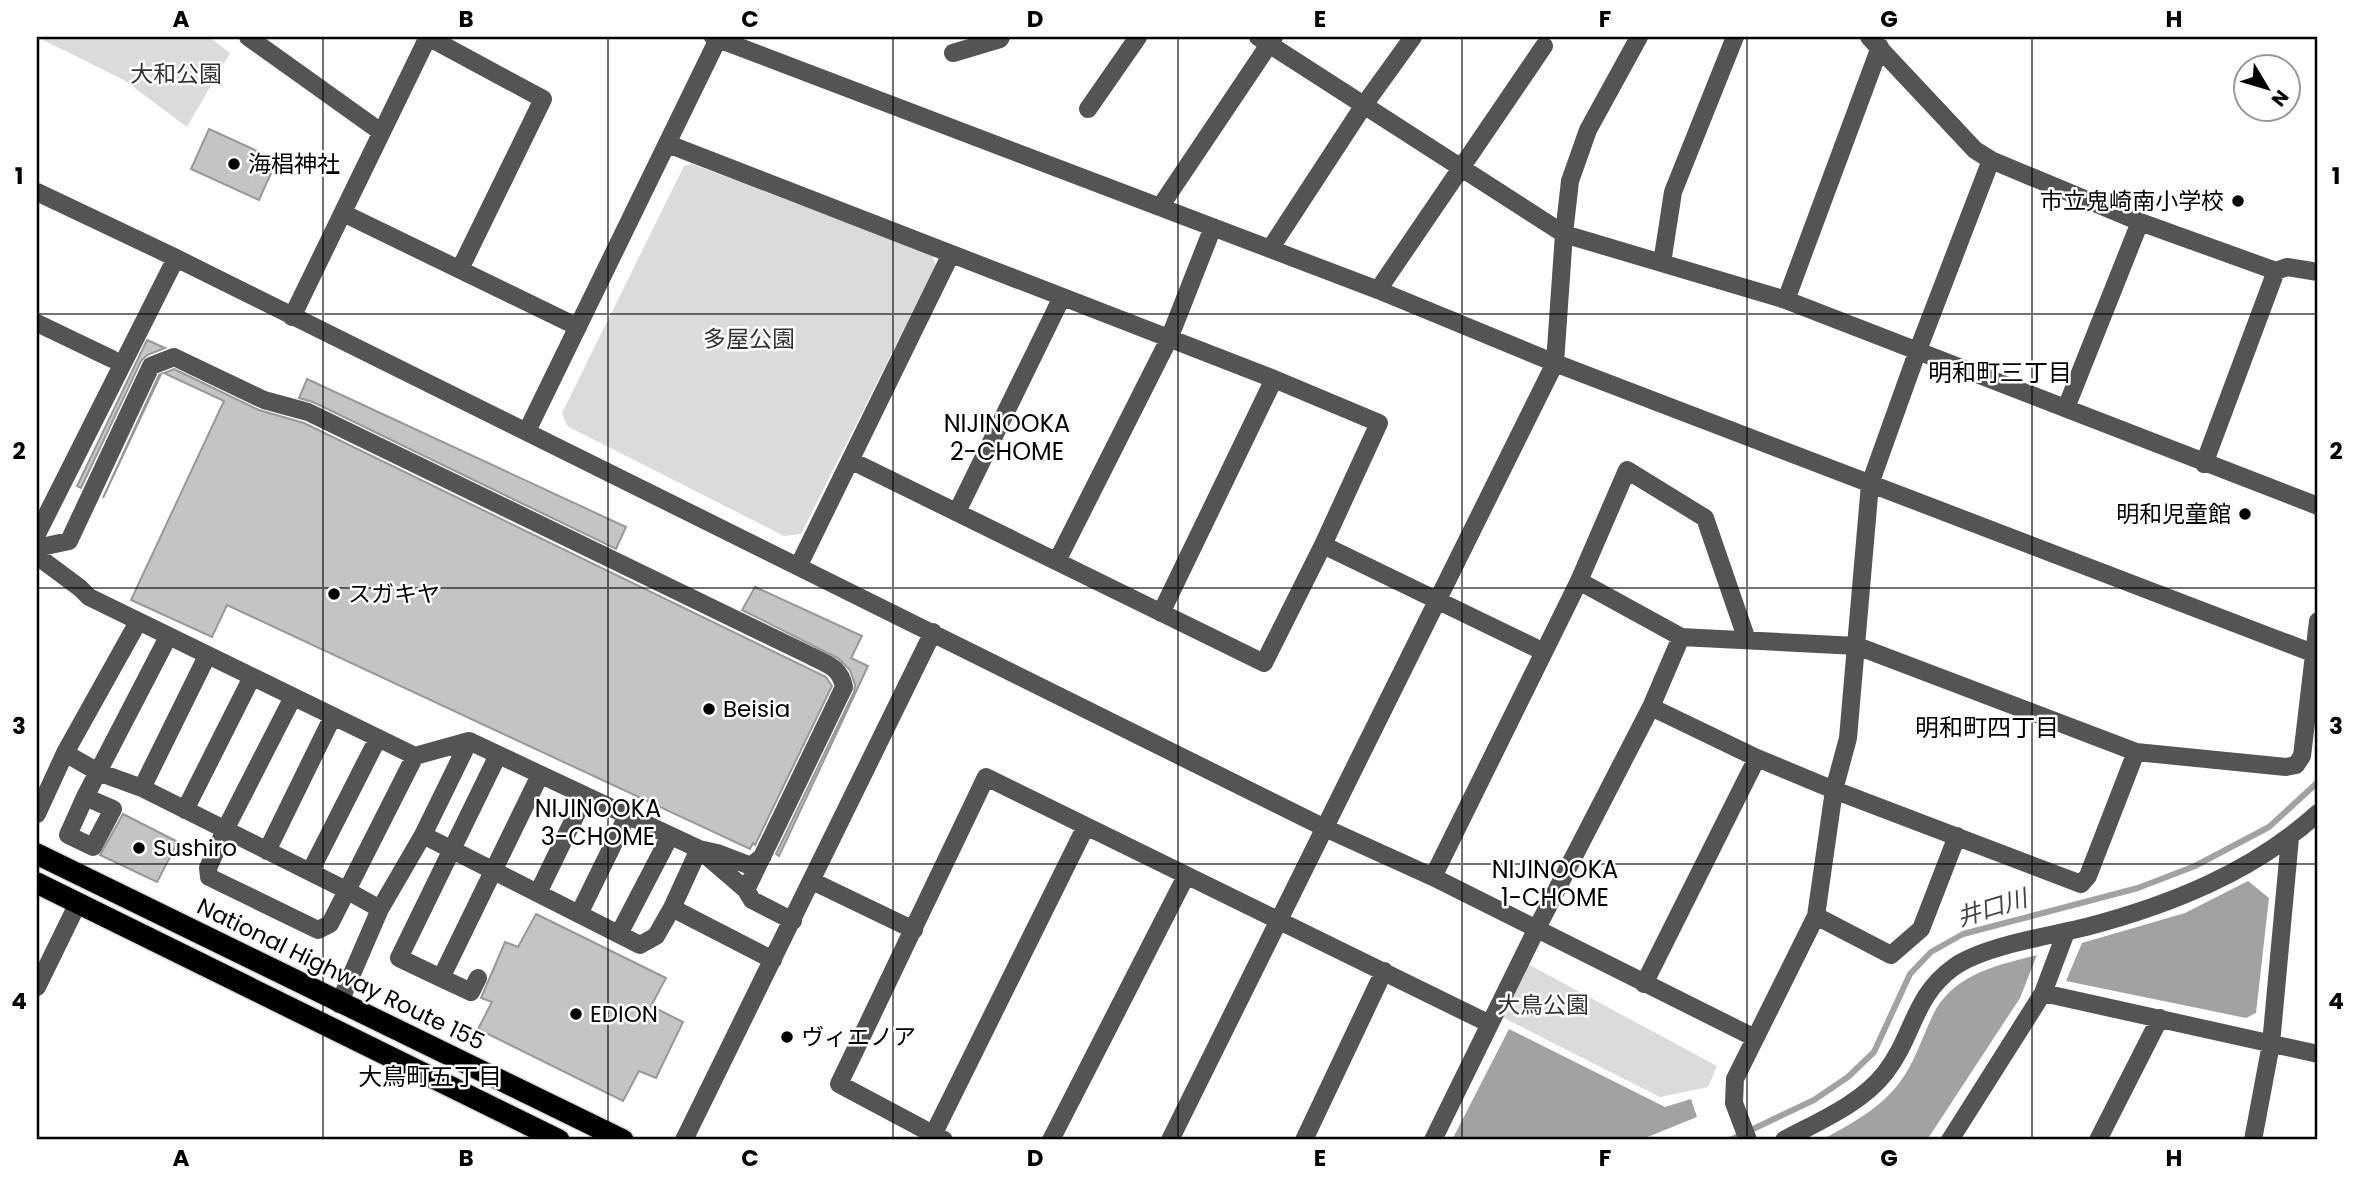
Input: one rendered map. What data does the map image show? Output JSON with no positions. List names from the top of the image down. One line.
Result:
{"streets":{"highway":["National Highway Route 155"]},"districts":["明和町三丁目","NIJINOOKA 2-CHOME","明和町四丁目","NIJINOOKA 3-CHOME","NIJINOOKA 1-CHOME","大鳥町五丁目"],"water":["井口川"],"parks":["大和公園","多屋公園","大鳥公園"],"places":["海椙神社","市立鬼崎南小学校","明和児童館","スガキヤ","Beisia","Sushiro","EDION","ヴィエノア"],"north":"bottom right","grid":{"columns":["A","B","C","D","E","F","G","H"],"rows":["1","2","3","4"]}}
